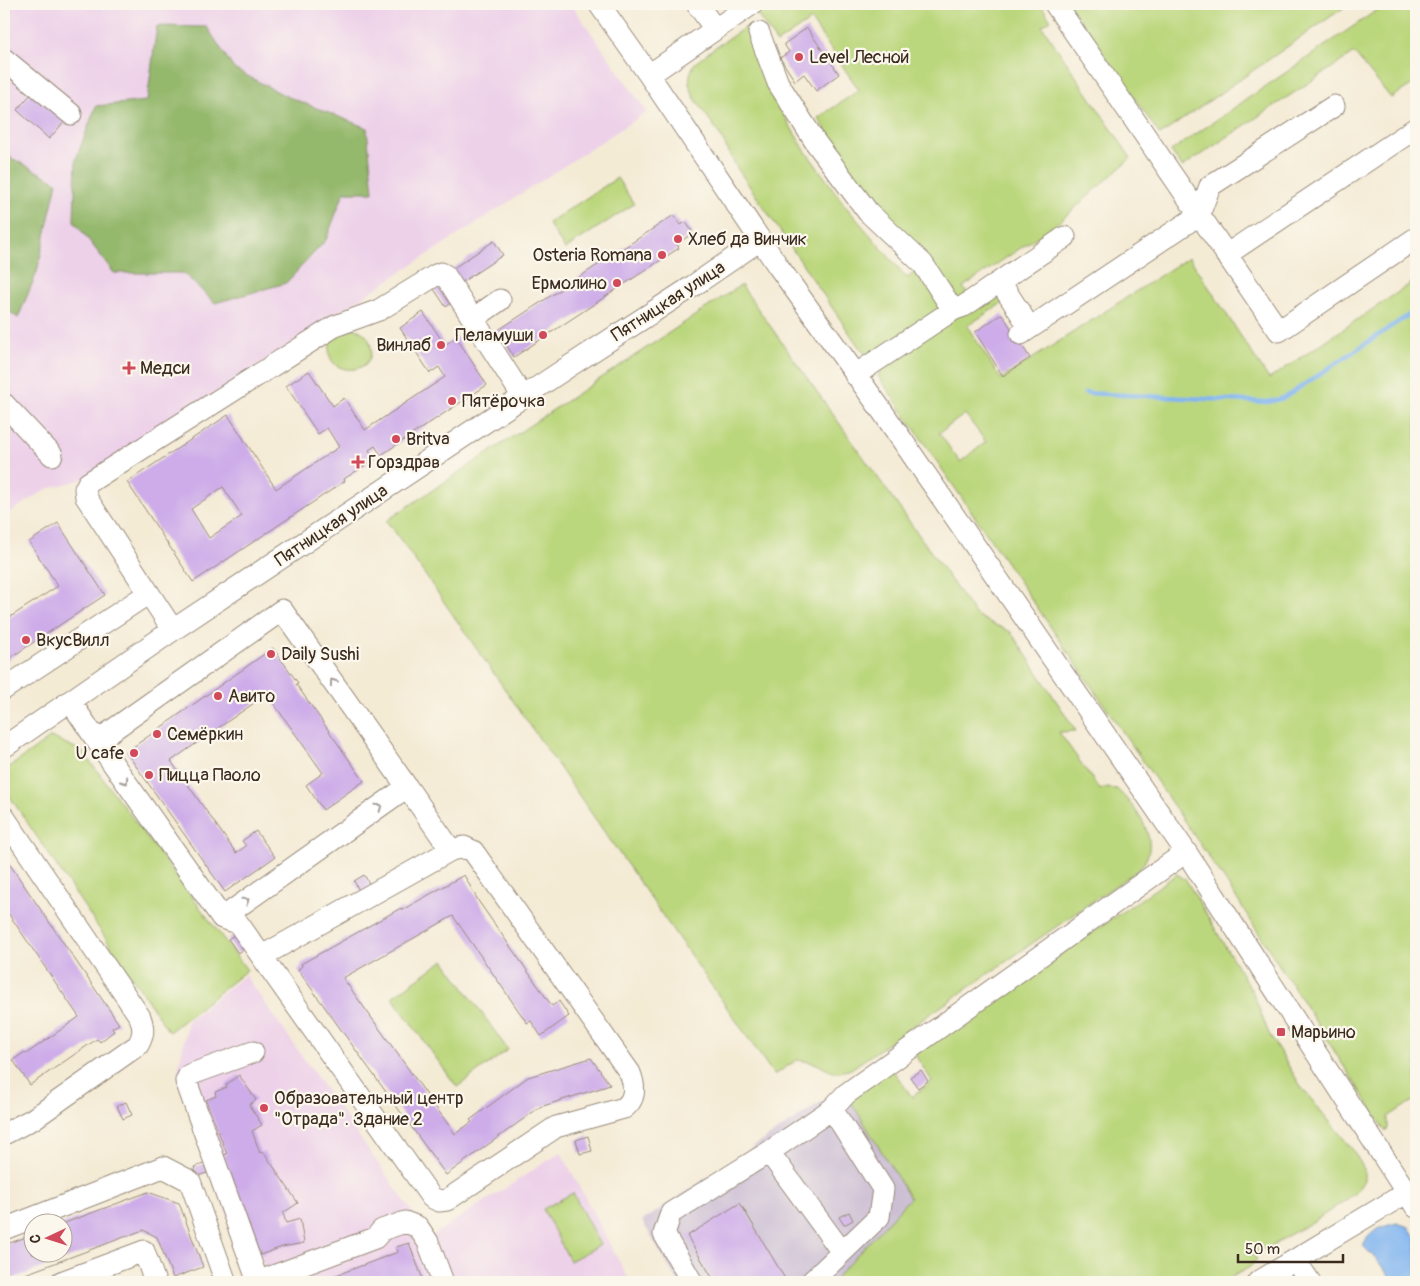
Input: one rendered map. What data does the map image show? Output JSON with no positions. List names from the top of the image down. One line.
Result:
{"streets":{"street":["Пятницкая улица"]},"places":{"other":["Level Лесной","Хлеб да Винчик","Osteria Romana","Ермолино","Пеламуши","Винлаб","Пятёрочка","Britva","ВкусВилл","Daily Sushi","Авито","Семёркин","U cafe","Пицца Паоло","Образовательный центр \"Отрада\". Здание 2"],"health":["Медси","Горздрав"],"transit":["Марьино"]},"scale_bar":"50 m","north":"left"}
